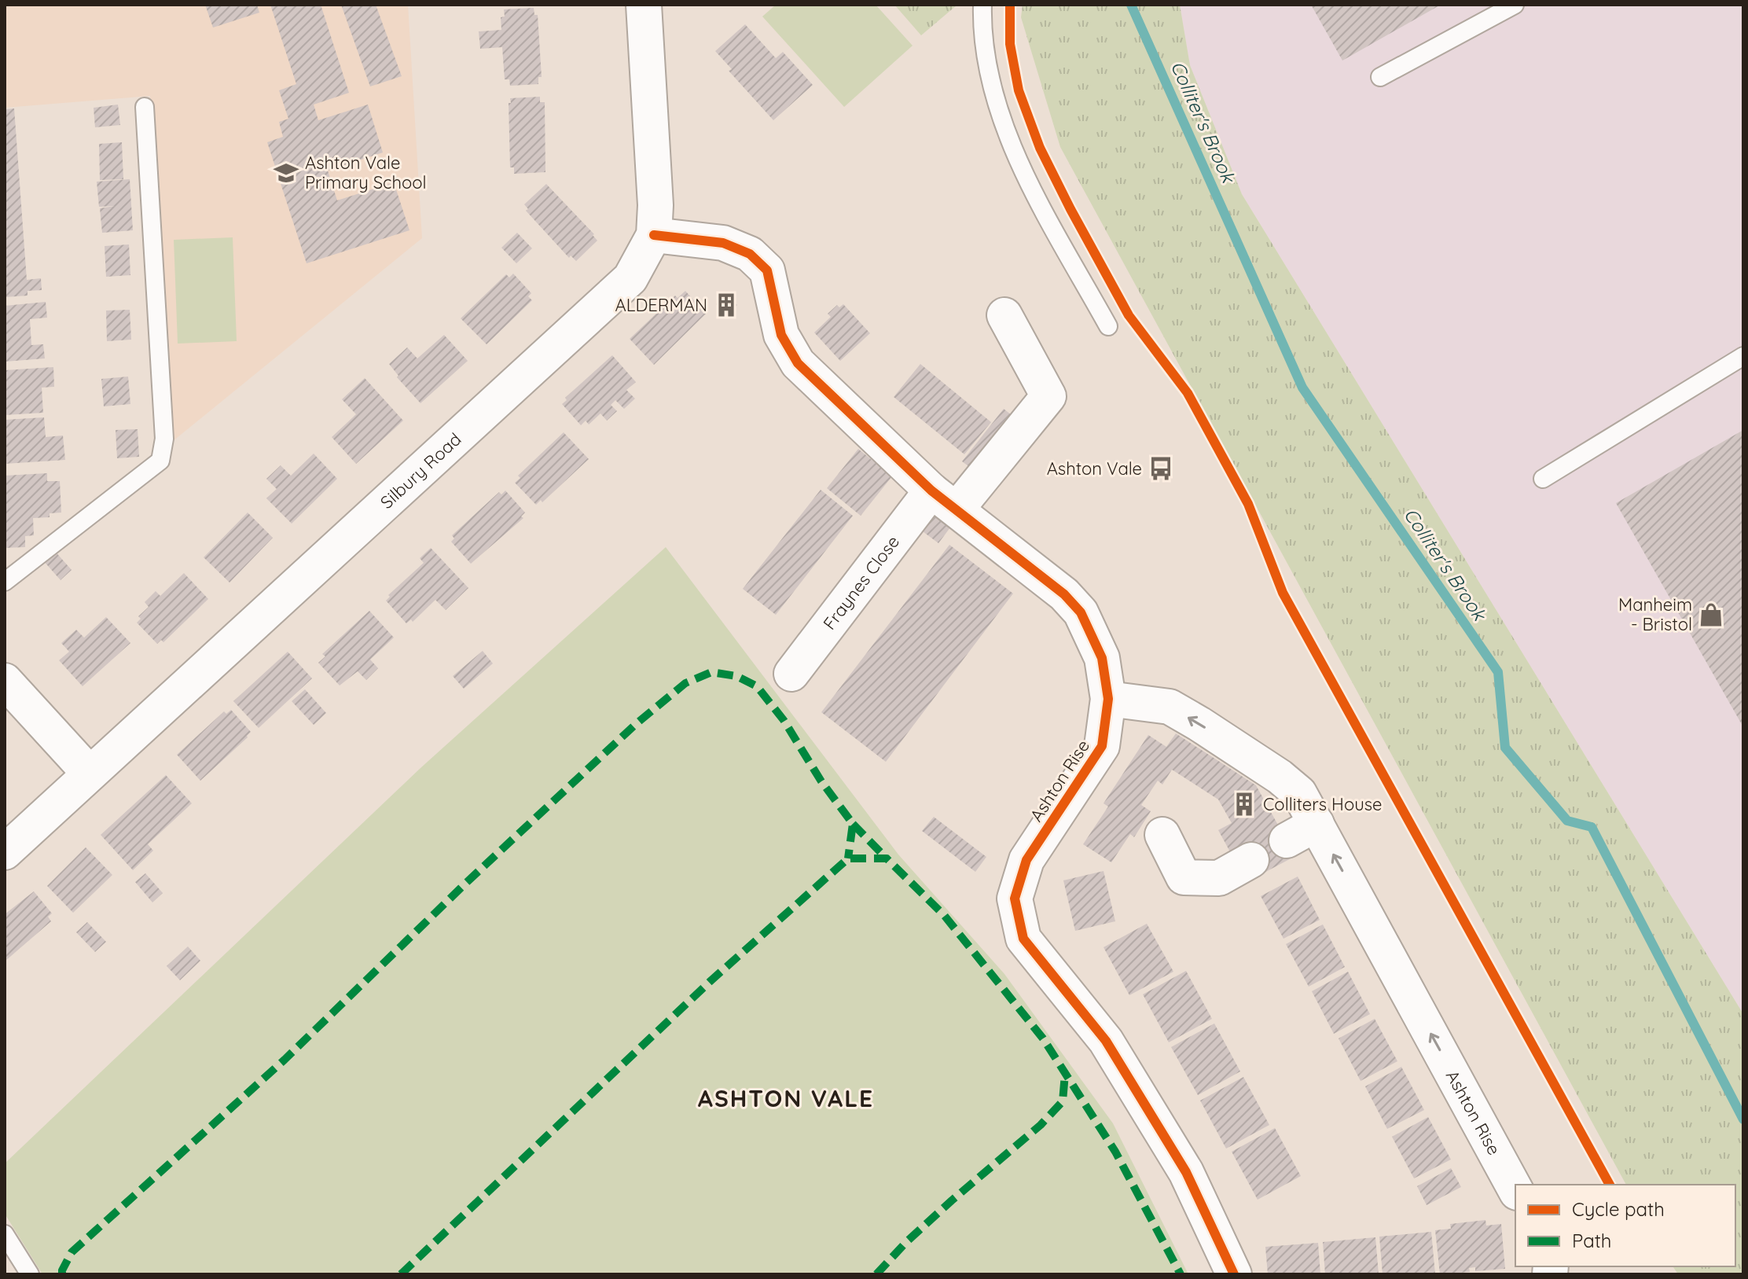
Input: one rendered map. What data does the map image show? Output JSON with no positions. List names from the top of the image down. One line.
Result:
{"streets":{"street":["Silbury Road","Fraynes Close","Ashton Rise"]},"crossings":[["Silbury Road","Ashton Rise"],["Fraynes Close","Ashton Rise"]],"districts":["ASHTON VALE"],"water":["Colliter's Brook"],"places":{"school or university":["Ashton Vale Primary School"],"building":["ALDERMAN","Colliters House"],"bus stop":["Ashton Vale"],"shop":["Manheim - Bristol"]},"legend":["Cycle path","Path"]}
